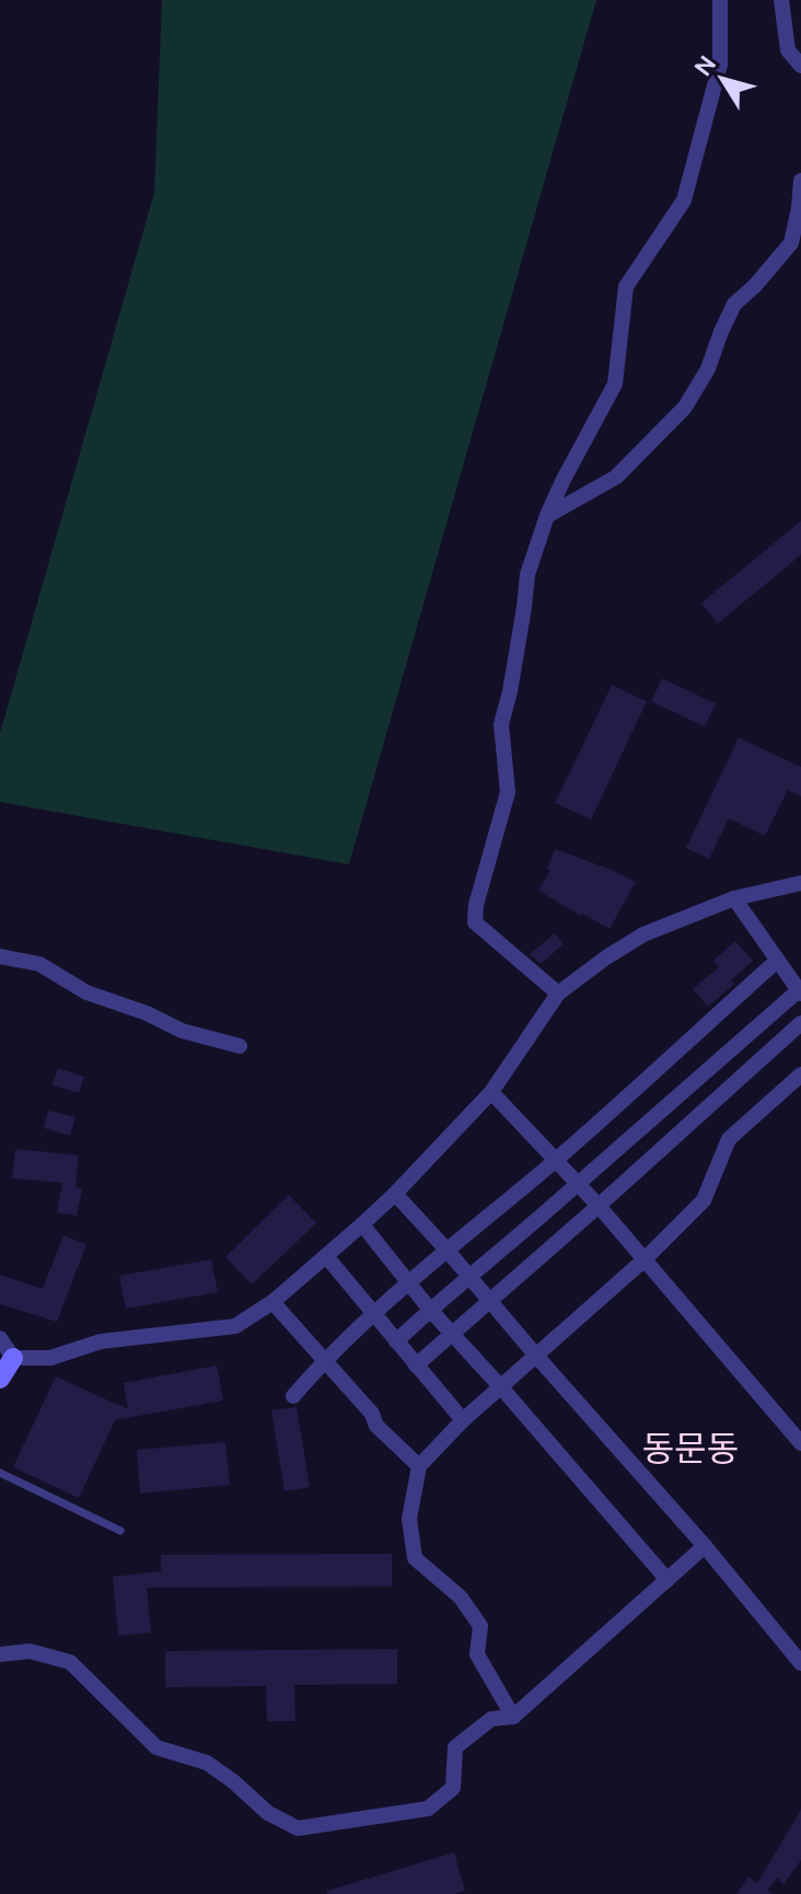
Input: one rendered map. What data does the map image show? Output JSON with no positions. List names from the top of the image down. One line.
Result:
{"districts":["동문동"],"north":"top left"}
